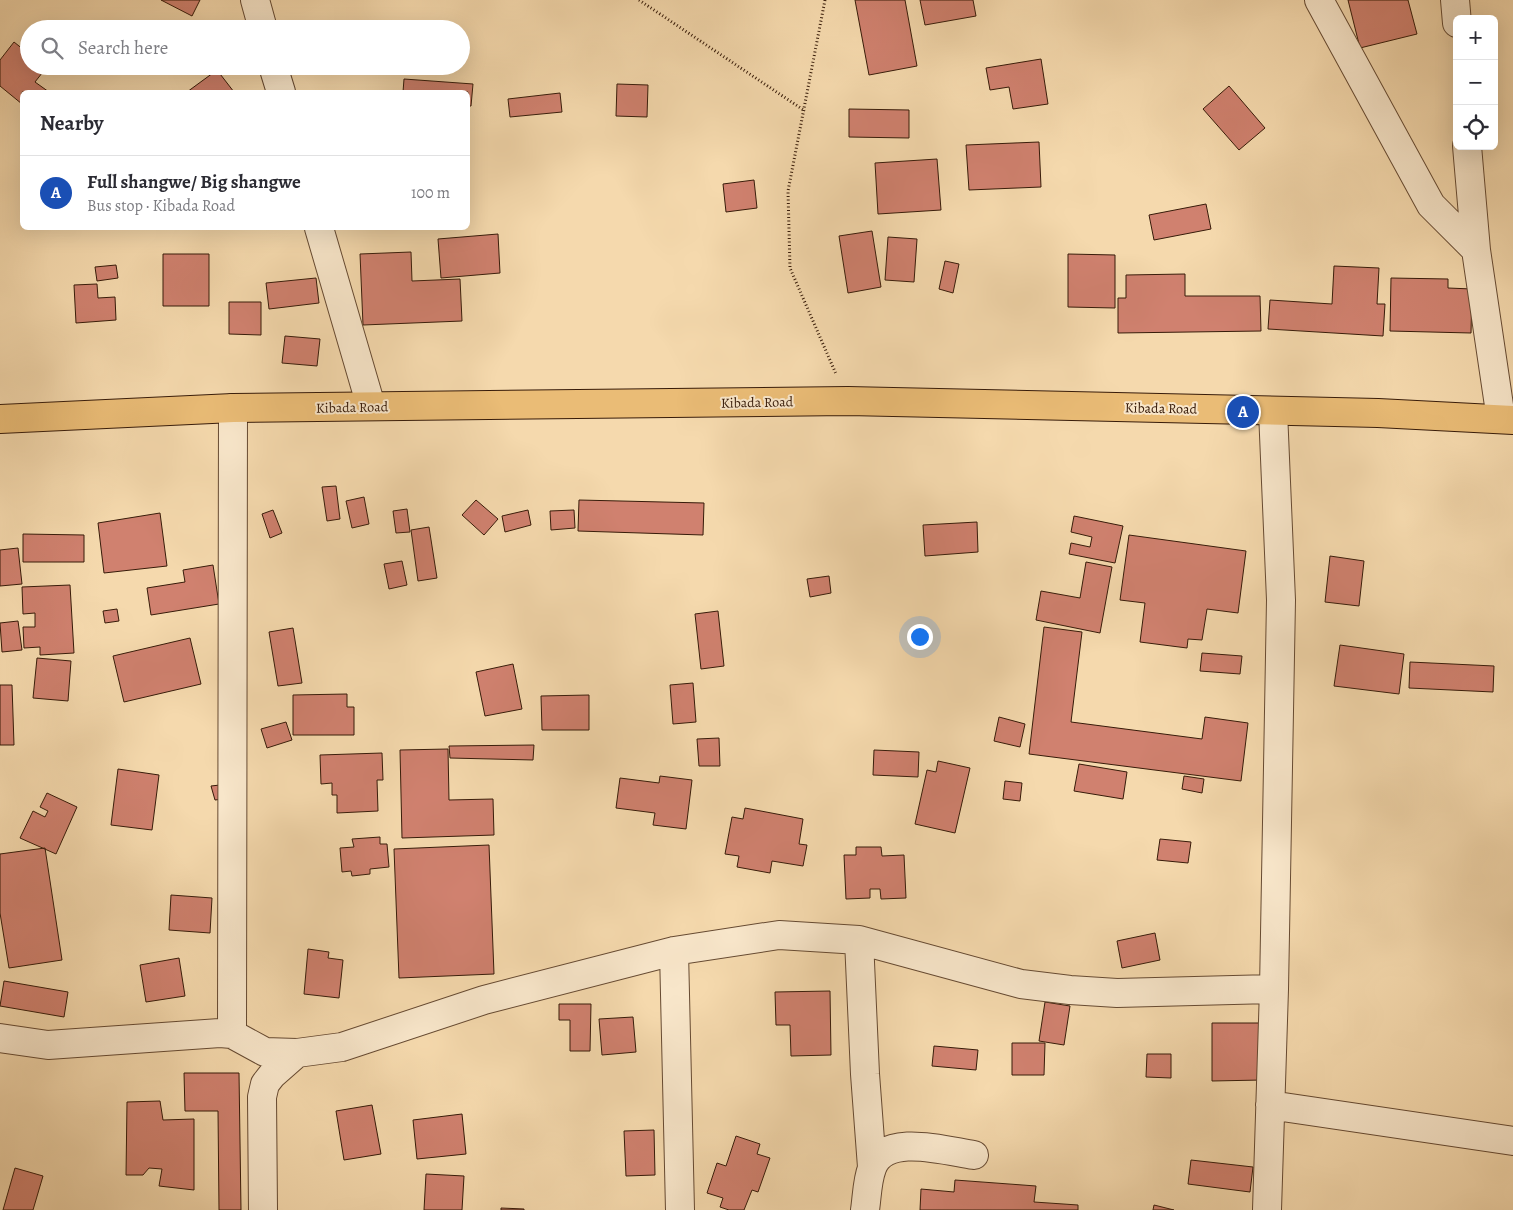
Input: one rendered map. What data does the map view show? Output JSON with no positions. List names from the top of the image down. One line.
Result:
{"streets":{"main road":["Kibada Road"]},"page":{"map_buttons":["+","−"],"search":"Search here","heading":"Nearby","list":[{"mark":"A","name":"Full shangwe/ Big shangwe","note":"Bus stop · Kibada Road","value":"100 m"}],"pins":"A"}}
